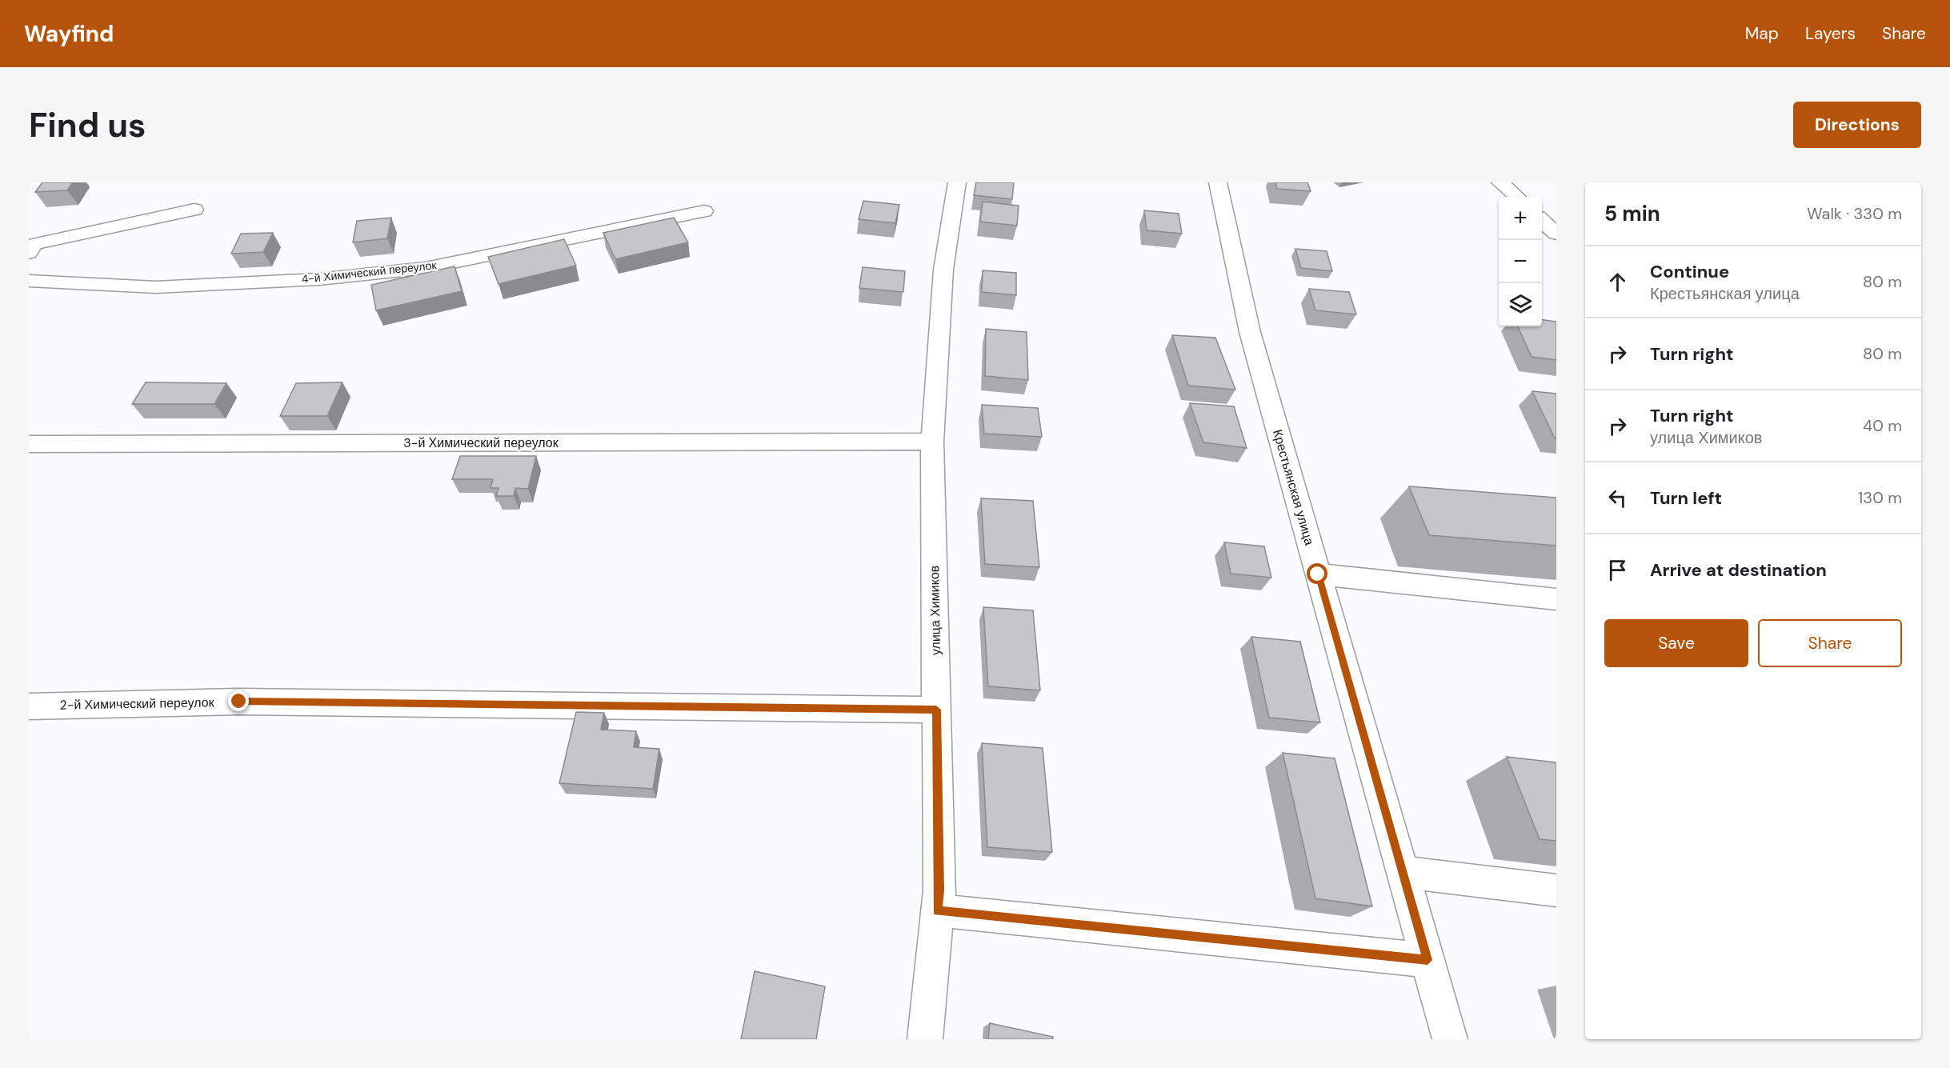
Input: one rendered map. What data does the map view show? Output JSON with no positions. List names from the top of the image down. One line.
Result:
{"streets":{"street":["4-й Химический переулок","3-й Химический переулок","Крестьянская улица","улица Химиков","2-й Химический переулок"]},"crossings":[["3-й Химический переулок","улица Химиков"],["улица Химиков","2-й Химический переулок"]],"page":{"header":"Wayfind","nav":["Map","Layers","Share"],"buttons":["Directions",["Save","Share"]],"title":"Find us","heading":["5 min","Walk · 330 m"],"map_buttons":["+","−"],"list":[["Continue","Крестьянская улица","80 m"],["Turn right","80 m"],["Turn right","улица Химиков","40 m"],["Turn left","130 m"],"Arrive at destination"]}}
